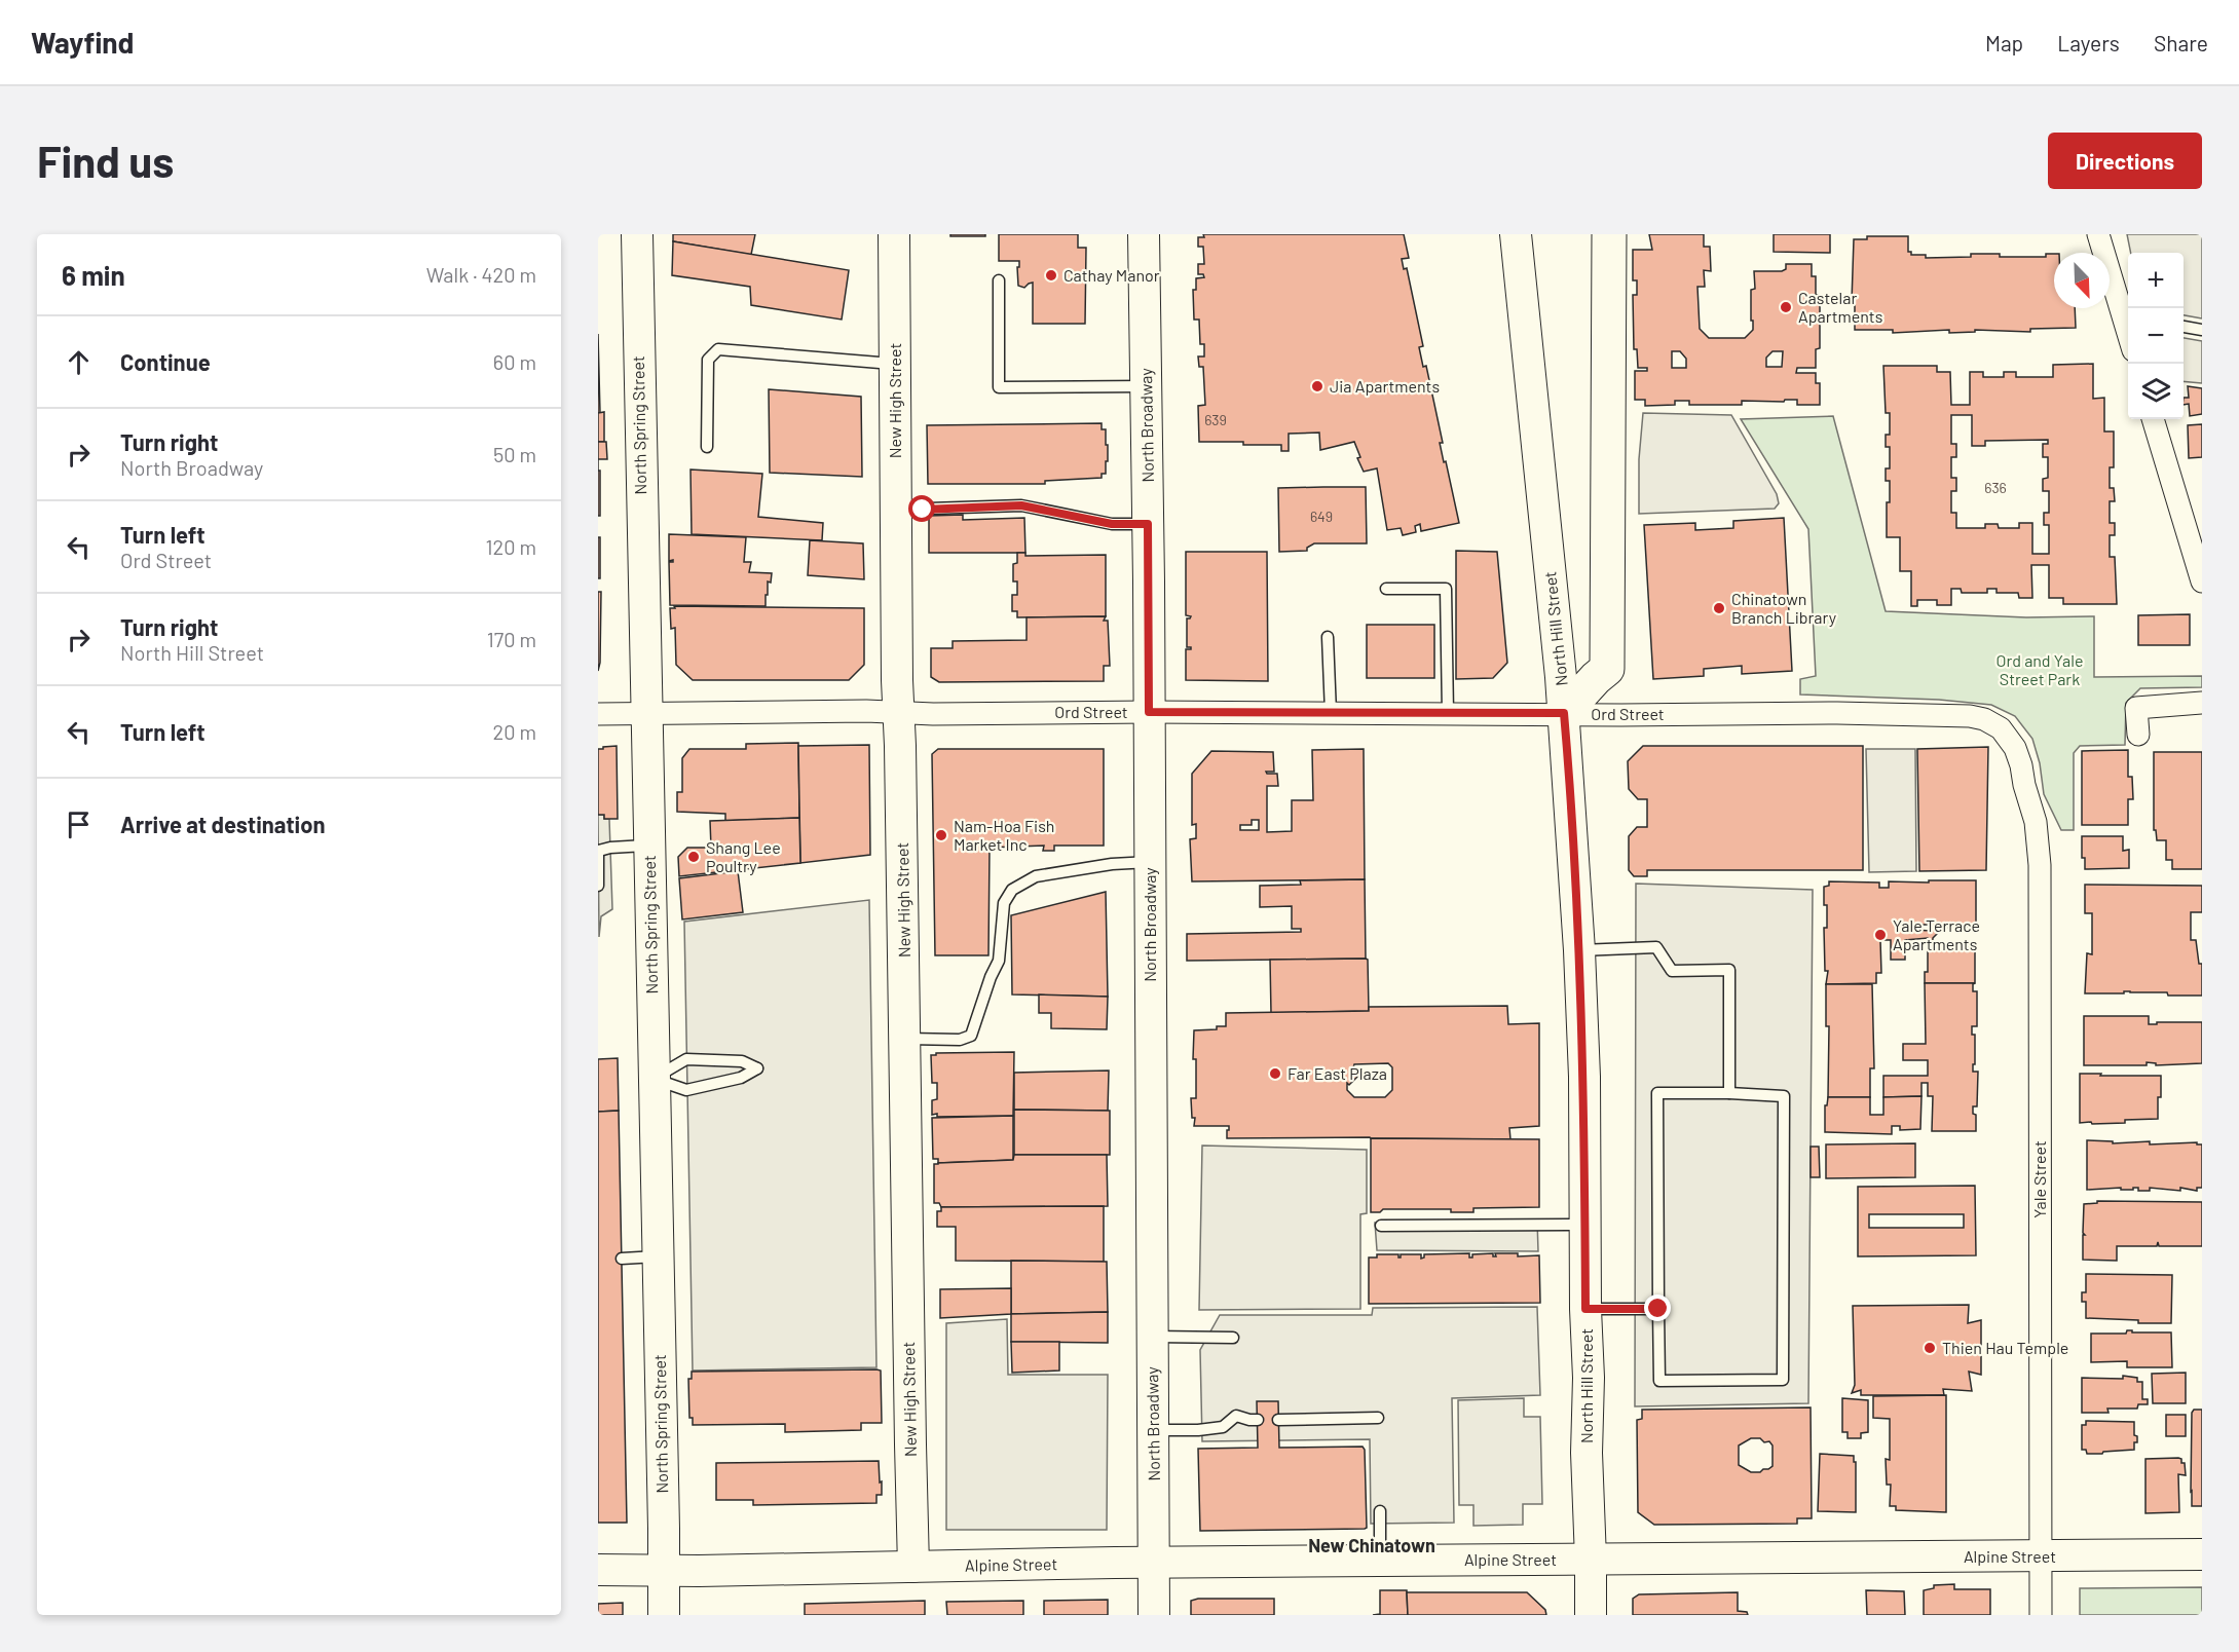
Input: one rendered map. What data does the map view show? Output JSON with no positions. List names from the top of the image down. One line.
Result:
{"streets":{"street":["New High Street","North Spring Street","North Broadway","North Hill Street","Ord Street","Yale Street","Alpine Street"]},"crossings":[["New High Street","Ord Street"],["New High Street","Alpine Street"],["North Spring Street","Ord Street"],["North Spring Street","Alpine Street"],["North Broadway","Ord Street"],["North Broadway","Alpine Street"],["North Hill Street","Ord Street"],["North Hill Street","Alpine Street"],["Ord Street","Yale Street"],["Yale Street","Alpine Street"]],"districts":["New Chinatown"],"parks":["Ord and Yale Street Park"],"places":["Cathay Manor","Castelar Apartments","Jia Apartments","Chinatown Branch Library","Nam-Hoa Fish Market Inc","Shang Lee Poultry","Yale Terrace Apartments","Far East Plaza","Thien Hau Temple"],"house_numbers":["639","636","649"],"north":"bottom right","page":{"header":"Wayfind","nav":["Map","Layers","Share"],"buttons":"Directions","title":"Find us","heading":["6 min","Walk · 420 m"],"map_buttons":["+","−"],"list":[["Continue","60 m"],["Turn right","North Broadway","50 m"],["Turn left","Ord Street","120 m"],["Turn right","North Hill Street","170 m"],["Turn left","20 m"],"Arrive at destination"]}}
